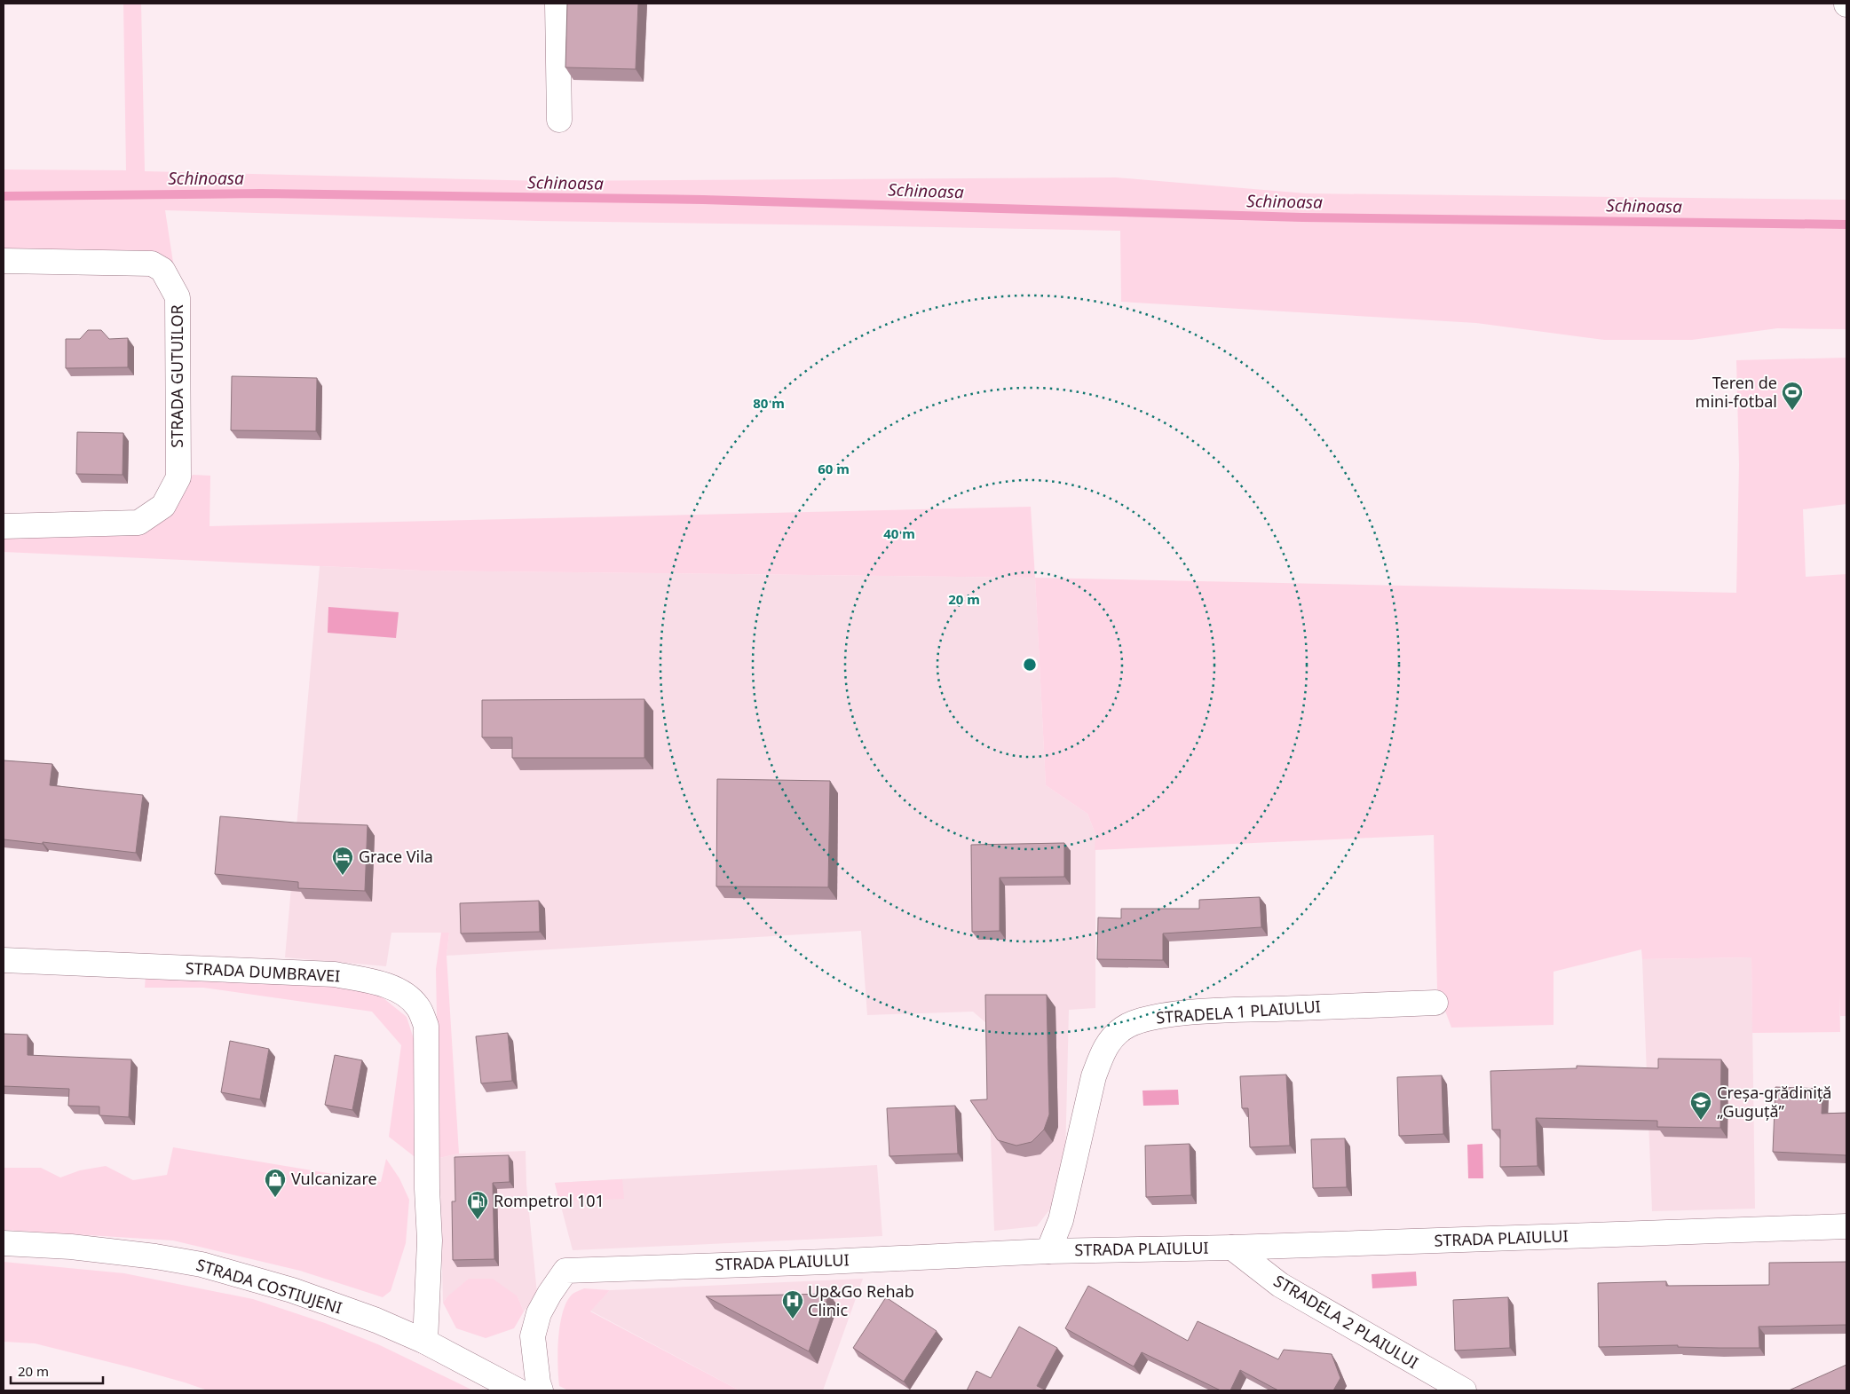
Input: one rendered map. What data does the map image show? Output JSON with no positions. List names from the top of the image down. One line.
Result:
{"streets":{"street":["STRADA GUTUILOR","STRADA DUMBRAVEI","STRADELA 1 PLAIULUI","STRADA PLAIULUI","STRADA COSTIUJENI","STRADELA 2 PLAIULUI"]},"crossings":[["STRADA DUMBRAVEI","STRADA COSTIUJENI"],["STRADELA 1 PLAIULUI","STRADA PLAIULUI"],["STRADA PLAIULUI","STRADELA 2 PLAIULUI"]],"water":["Schinoasa"],"places":{"sports":["Teren de mini-fotbal"],"hotel":["Grace Vila"],"school or university":["Creșa-grădiniță „Guguță”"],"shop":["Vulcanizare"],"fuel station":["Rompetrol 101"],"hospital":["Up&Go Rehab Clinic"]},"scale_bar":"20 m","rings":["80 m","60 m","40 m","20 m"]}
